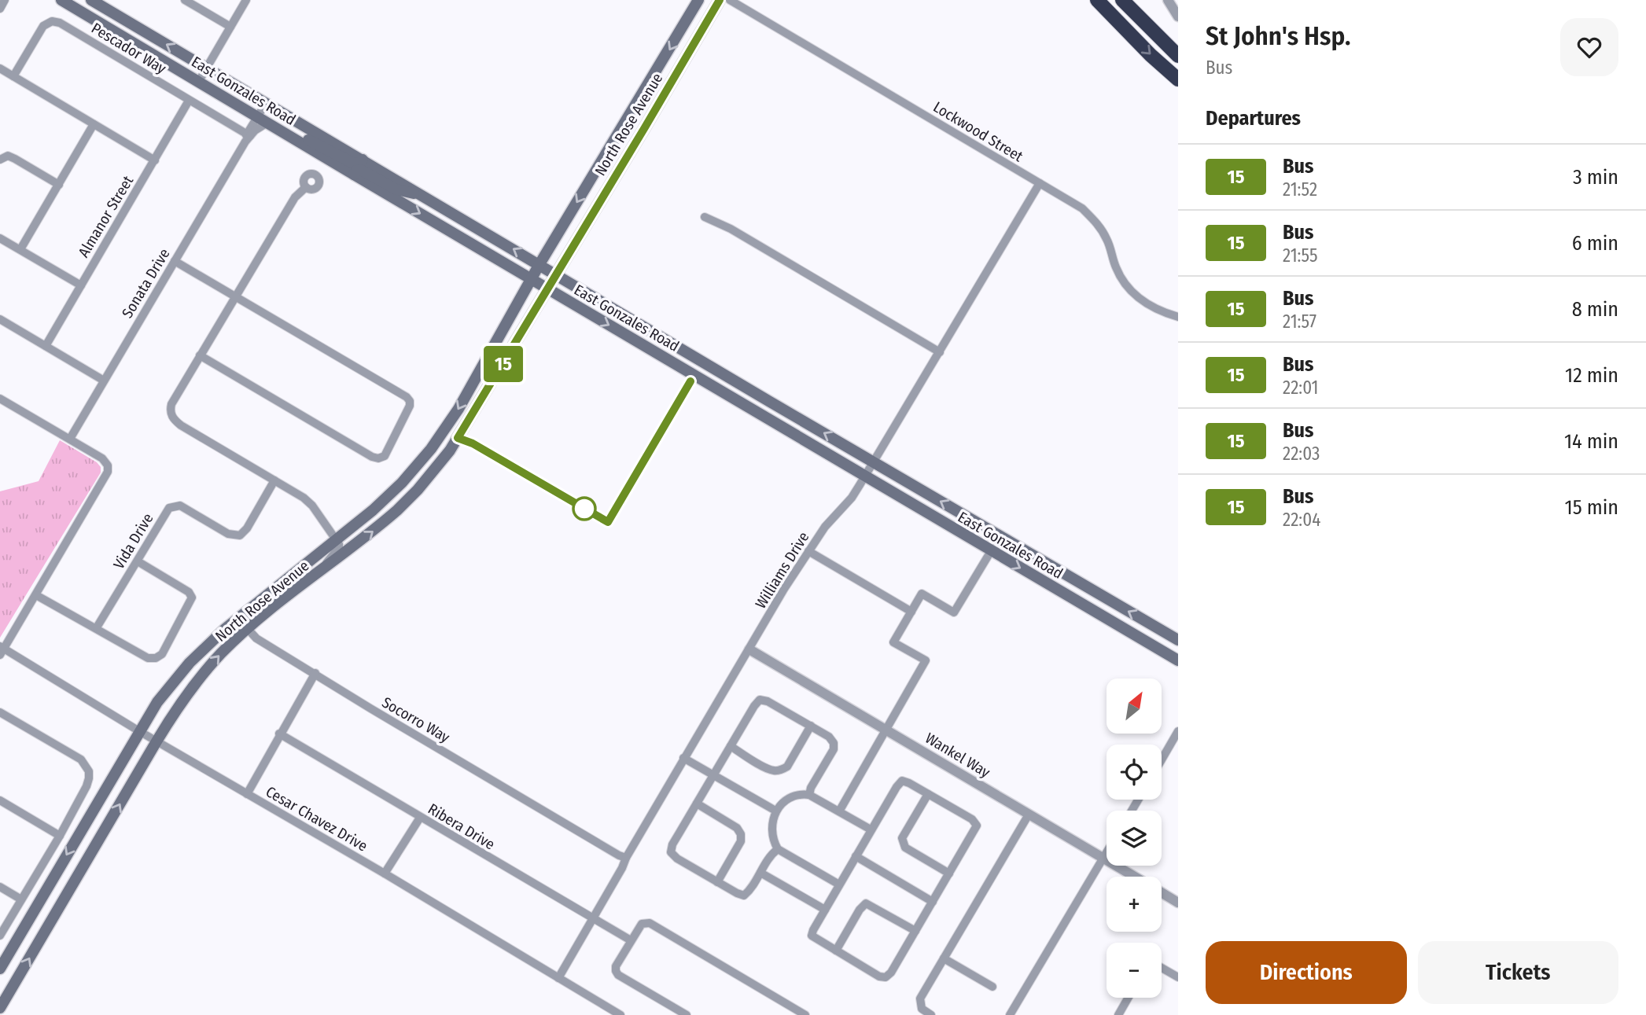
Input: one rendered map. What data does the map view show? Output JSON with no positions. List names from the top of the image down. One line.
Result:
{"streets":{"main road":["East Gonzales Road","North Rose Avenue"],"street":["Pescador Way","Lockwood Street","Almanor Street","Sonata Drive","Vida Drive","Williams Drive","Socorro Way","Wankel Way","Cesar Chavez Drive","Ribera Drive"]},"crossings":[["Pescador Way","Almanor Street"],["Pescador Way","Sonata Drive"],["East Gonzales Road","North Rose Avenue"],["East Gonzales Road","Sonata Drive"],["East Gonzales Road","Williams Drive"],["North Rose Avenue","Socorro Way"],["North Rose Avenue","Cesar Chavez Drive"],["Lockwood Street","Williams Drive"],["Williams Drive","Socorro Way"],["Williams Drive","Wankel Way"],["Williams Drive","Cesar Chavez Drive"],["Williams Drive","Ribera Drive"]],"lines":["bus line 15"],"north":"top right","page":{"on_map":"15","heading":[["St John's Hsp.","Bus"],"Departures"],"list":[{"mark":"15","name":"Bus","note":"21:52","value":"3 min"},{"mark":"15","name":"Bus","note":"21:55","value":"6 min"},{"mark":"15","name":"Bus","note":"21:57","value":"8 min"},{"mark":"15","name":"Bus","note":"22:01","value":"12 min"},{"mark":"15","name":"Bus","note":"22:03","value":"14 min"},{"mark":"15","name":"Bus","note":"22:04","value":"15 min"}],"map_buttons":["+","−"],"buttons":["Directions","Tickets"]}}
